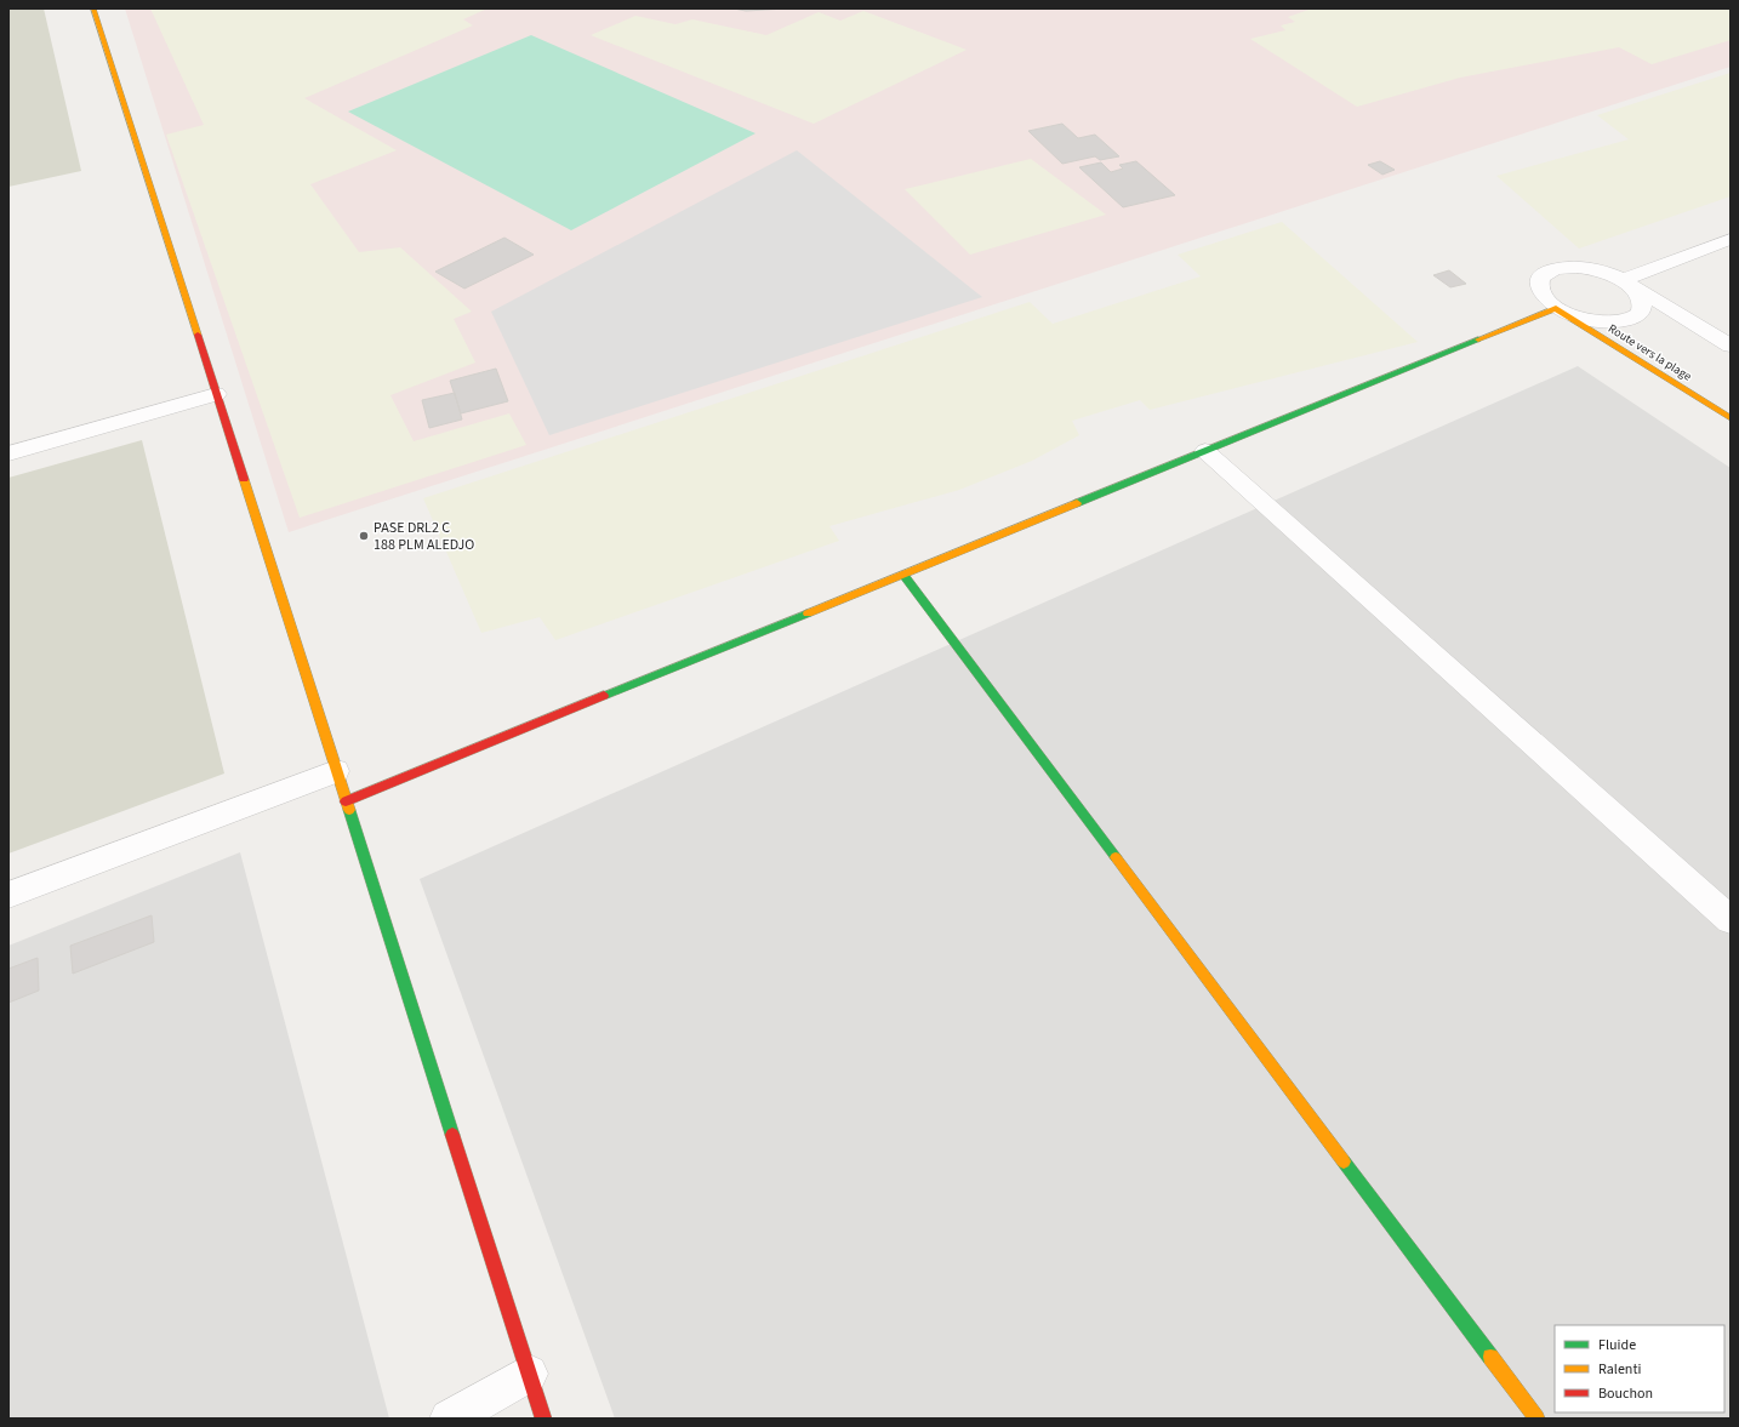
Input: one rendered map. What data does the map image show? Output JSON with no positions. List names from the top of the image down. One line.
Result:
{"streets":{"street":["Route vers la plage"]},"places":["PASE DRL2 C 188 PLM ALEDJO"],"legend":["Fluide","Ralenti","Bouchon"]}
